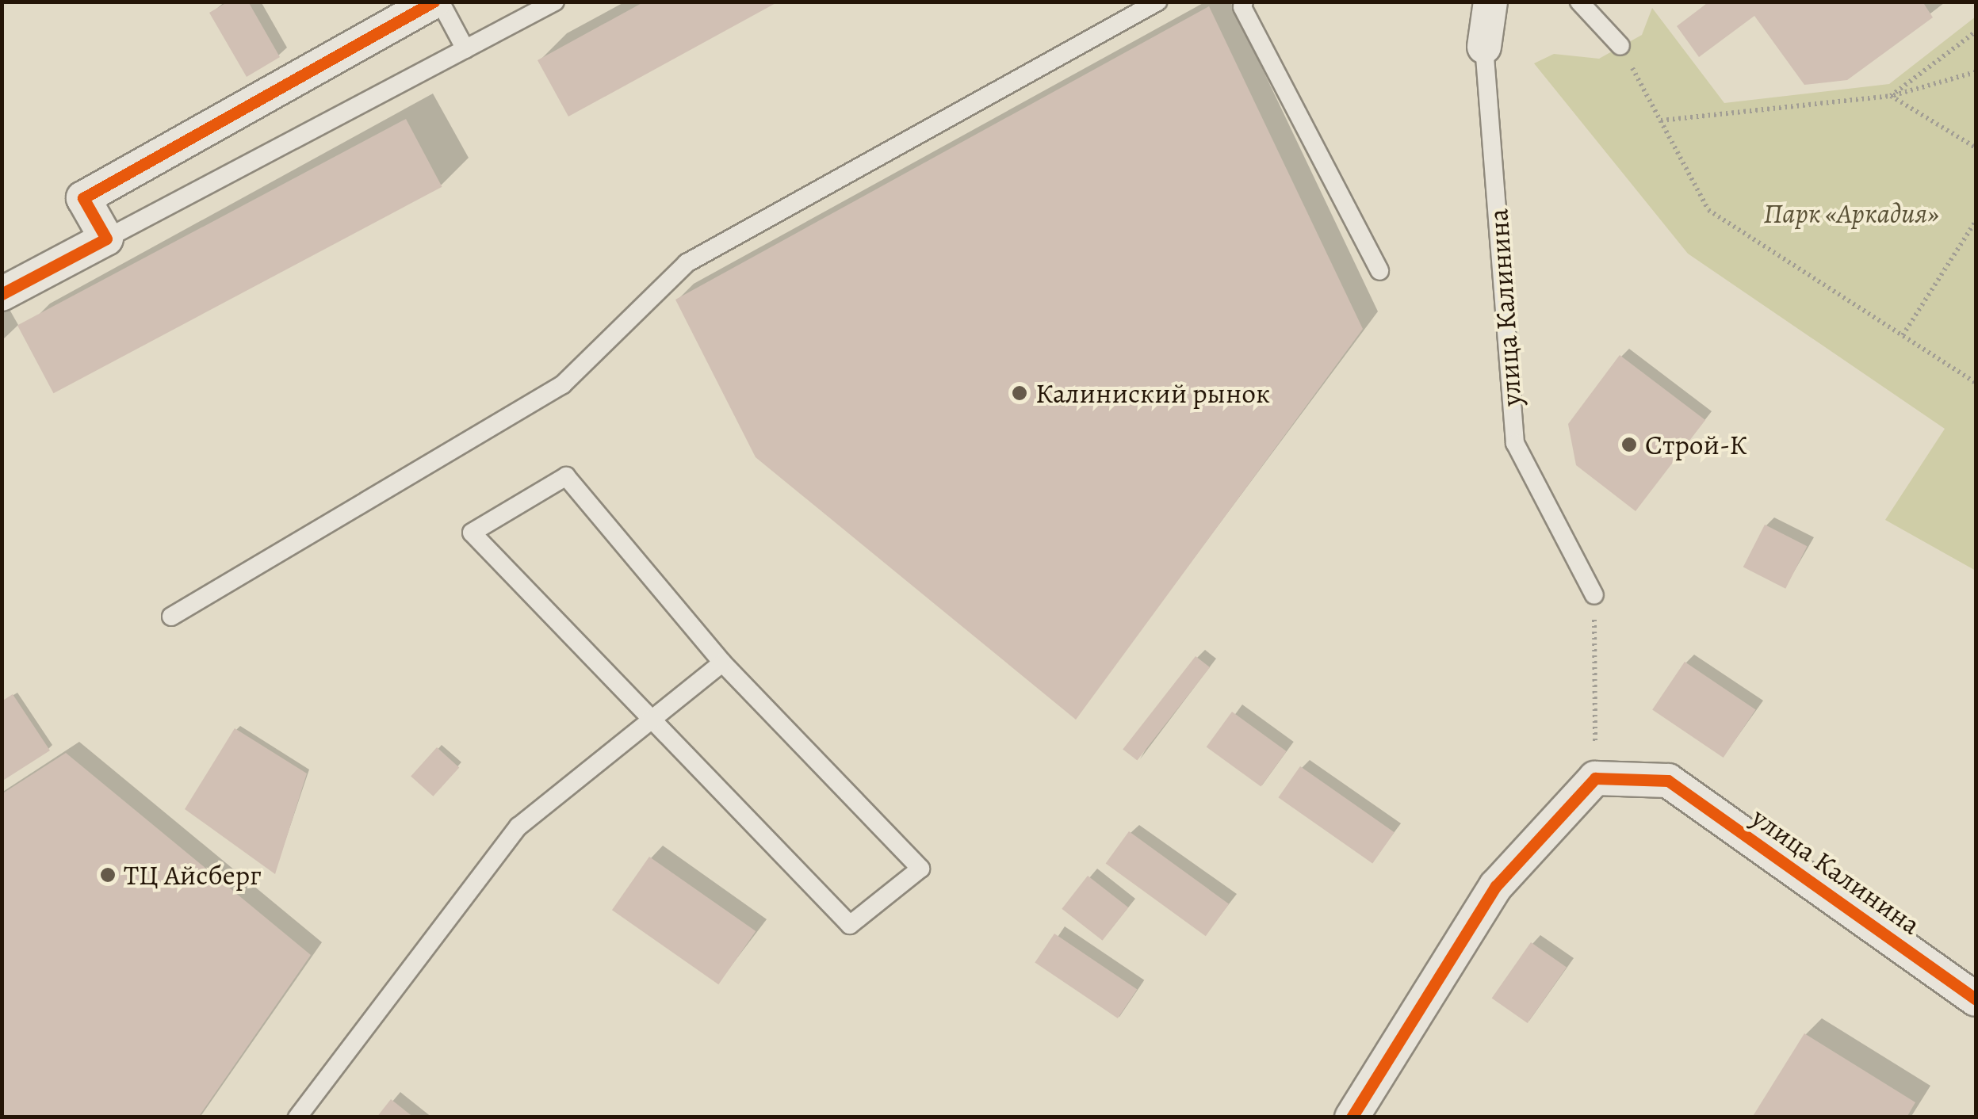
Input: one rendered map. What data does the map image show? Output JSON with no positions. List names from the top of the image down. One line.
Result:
{"streets":{"street":["улица Калинина"]},"parks":["Парк «Аркадия»"],"places":["Калиниский рынок","Строй-К","ТЦ Айсберг"]}
